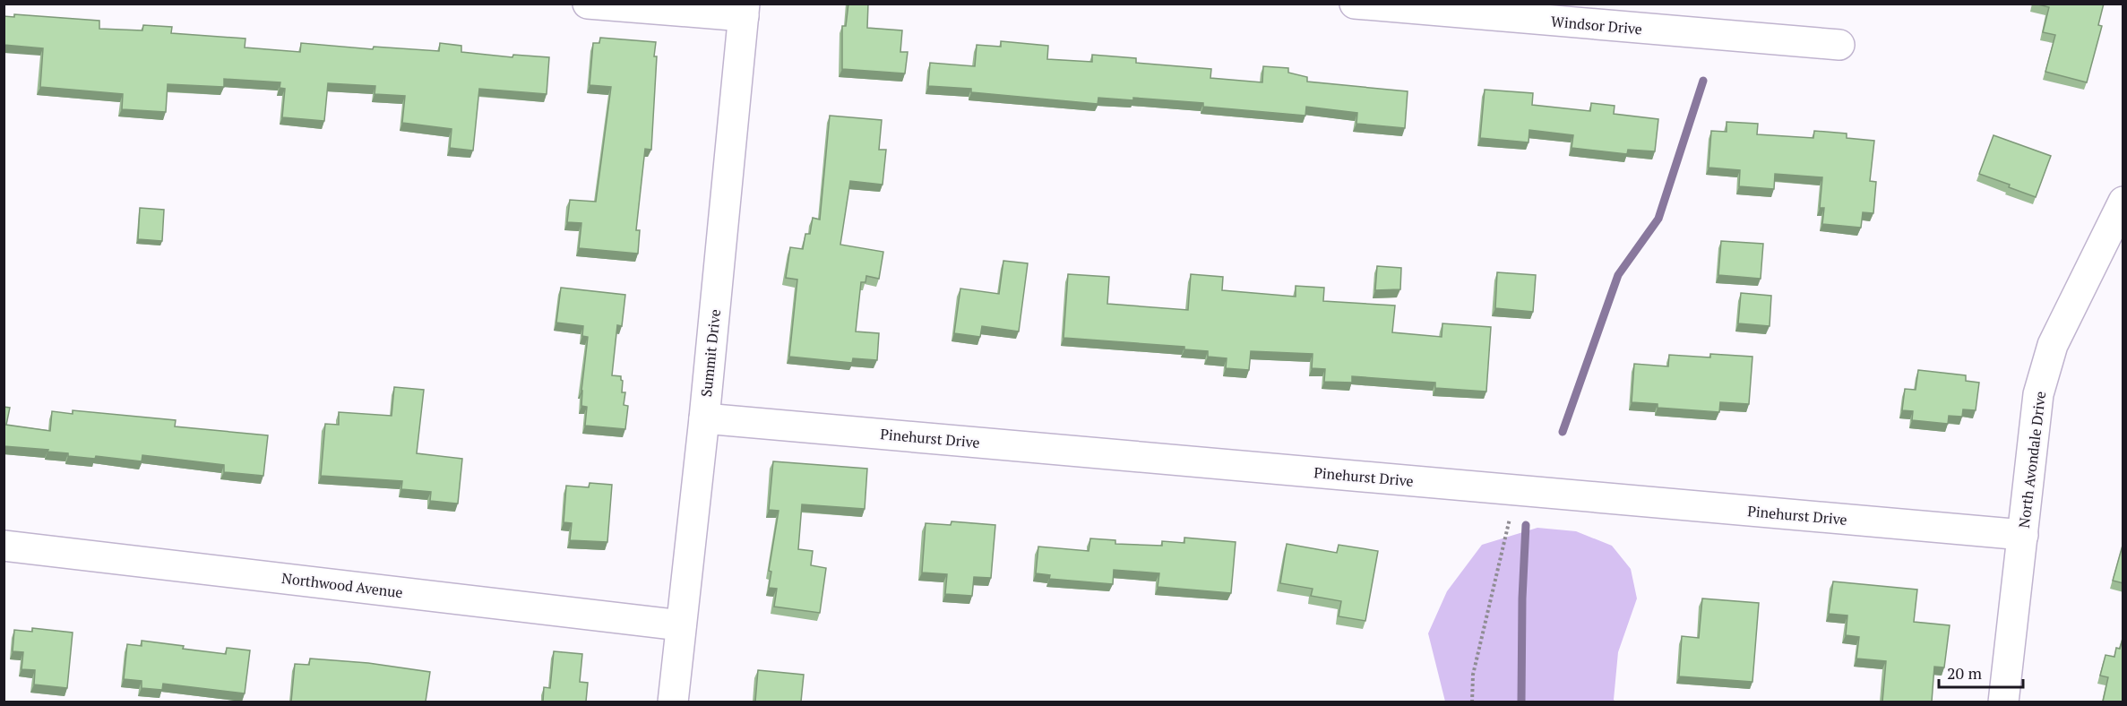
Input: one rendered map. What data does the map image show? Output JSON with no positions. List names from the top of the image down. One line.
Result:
{"streets":{"street":["Windsor Drive","Summit Drive","Pinehurst Drive","North Avondale Drive","Northwood Avenue"]},"crossings":[["Summit Drive","Pinehurst Drive"],["Summit Drive","Northwood Avenue"],["Pinehurst Drive","North Avondale Drive"]],"scale_bar":"20 m"}
